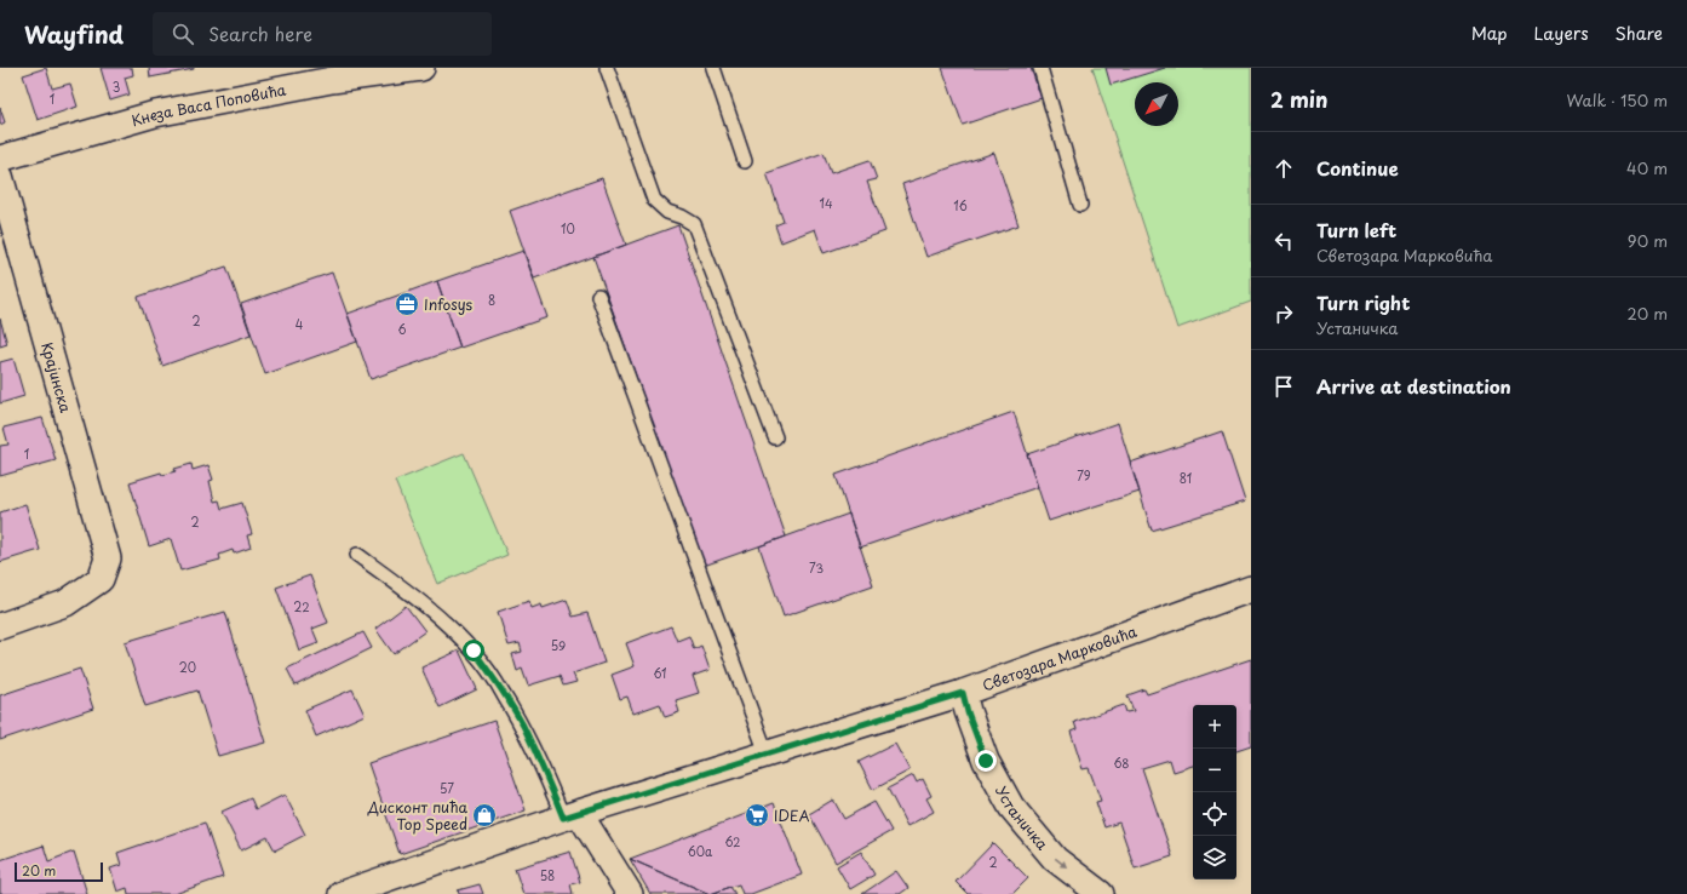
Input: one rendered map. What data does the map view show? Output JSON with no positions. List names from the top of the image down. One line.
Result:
{"streets":{"street":["Кнеза Васа Поповића","Крајинска","Светозара Марковића","Устаничка"]},"crossings":[["Светозара Марковића","Устаничка"]],"one_way":["Устаничка"],"places":{"office":["Infosys"],"shop":["Дисконт пића Top Speed"],"supermarket":["IDEA"]},"house_numbers":["3","1","14","16","10","8","2","4","6","1","79","81","2","73","22","59","20","61","68","57","62","60a","2","58"],"scale_bar":"20 m","north":"bottom left","page":{"header":"Wayfind","search":"Search here","nav":["Map","Layers","Share"],"heading":["2 min","Walk · 150 m"],"list":[["Continue","40 m"],["Turn left","Светозара Марковића","90 m"],["Turn right","Устаничка","20 m"],"Arrive at destination"],"map_buttons":["+","−"],"scale":"20 m"}}
